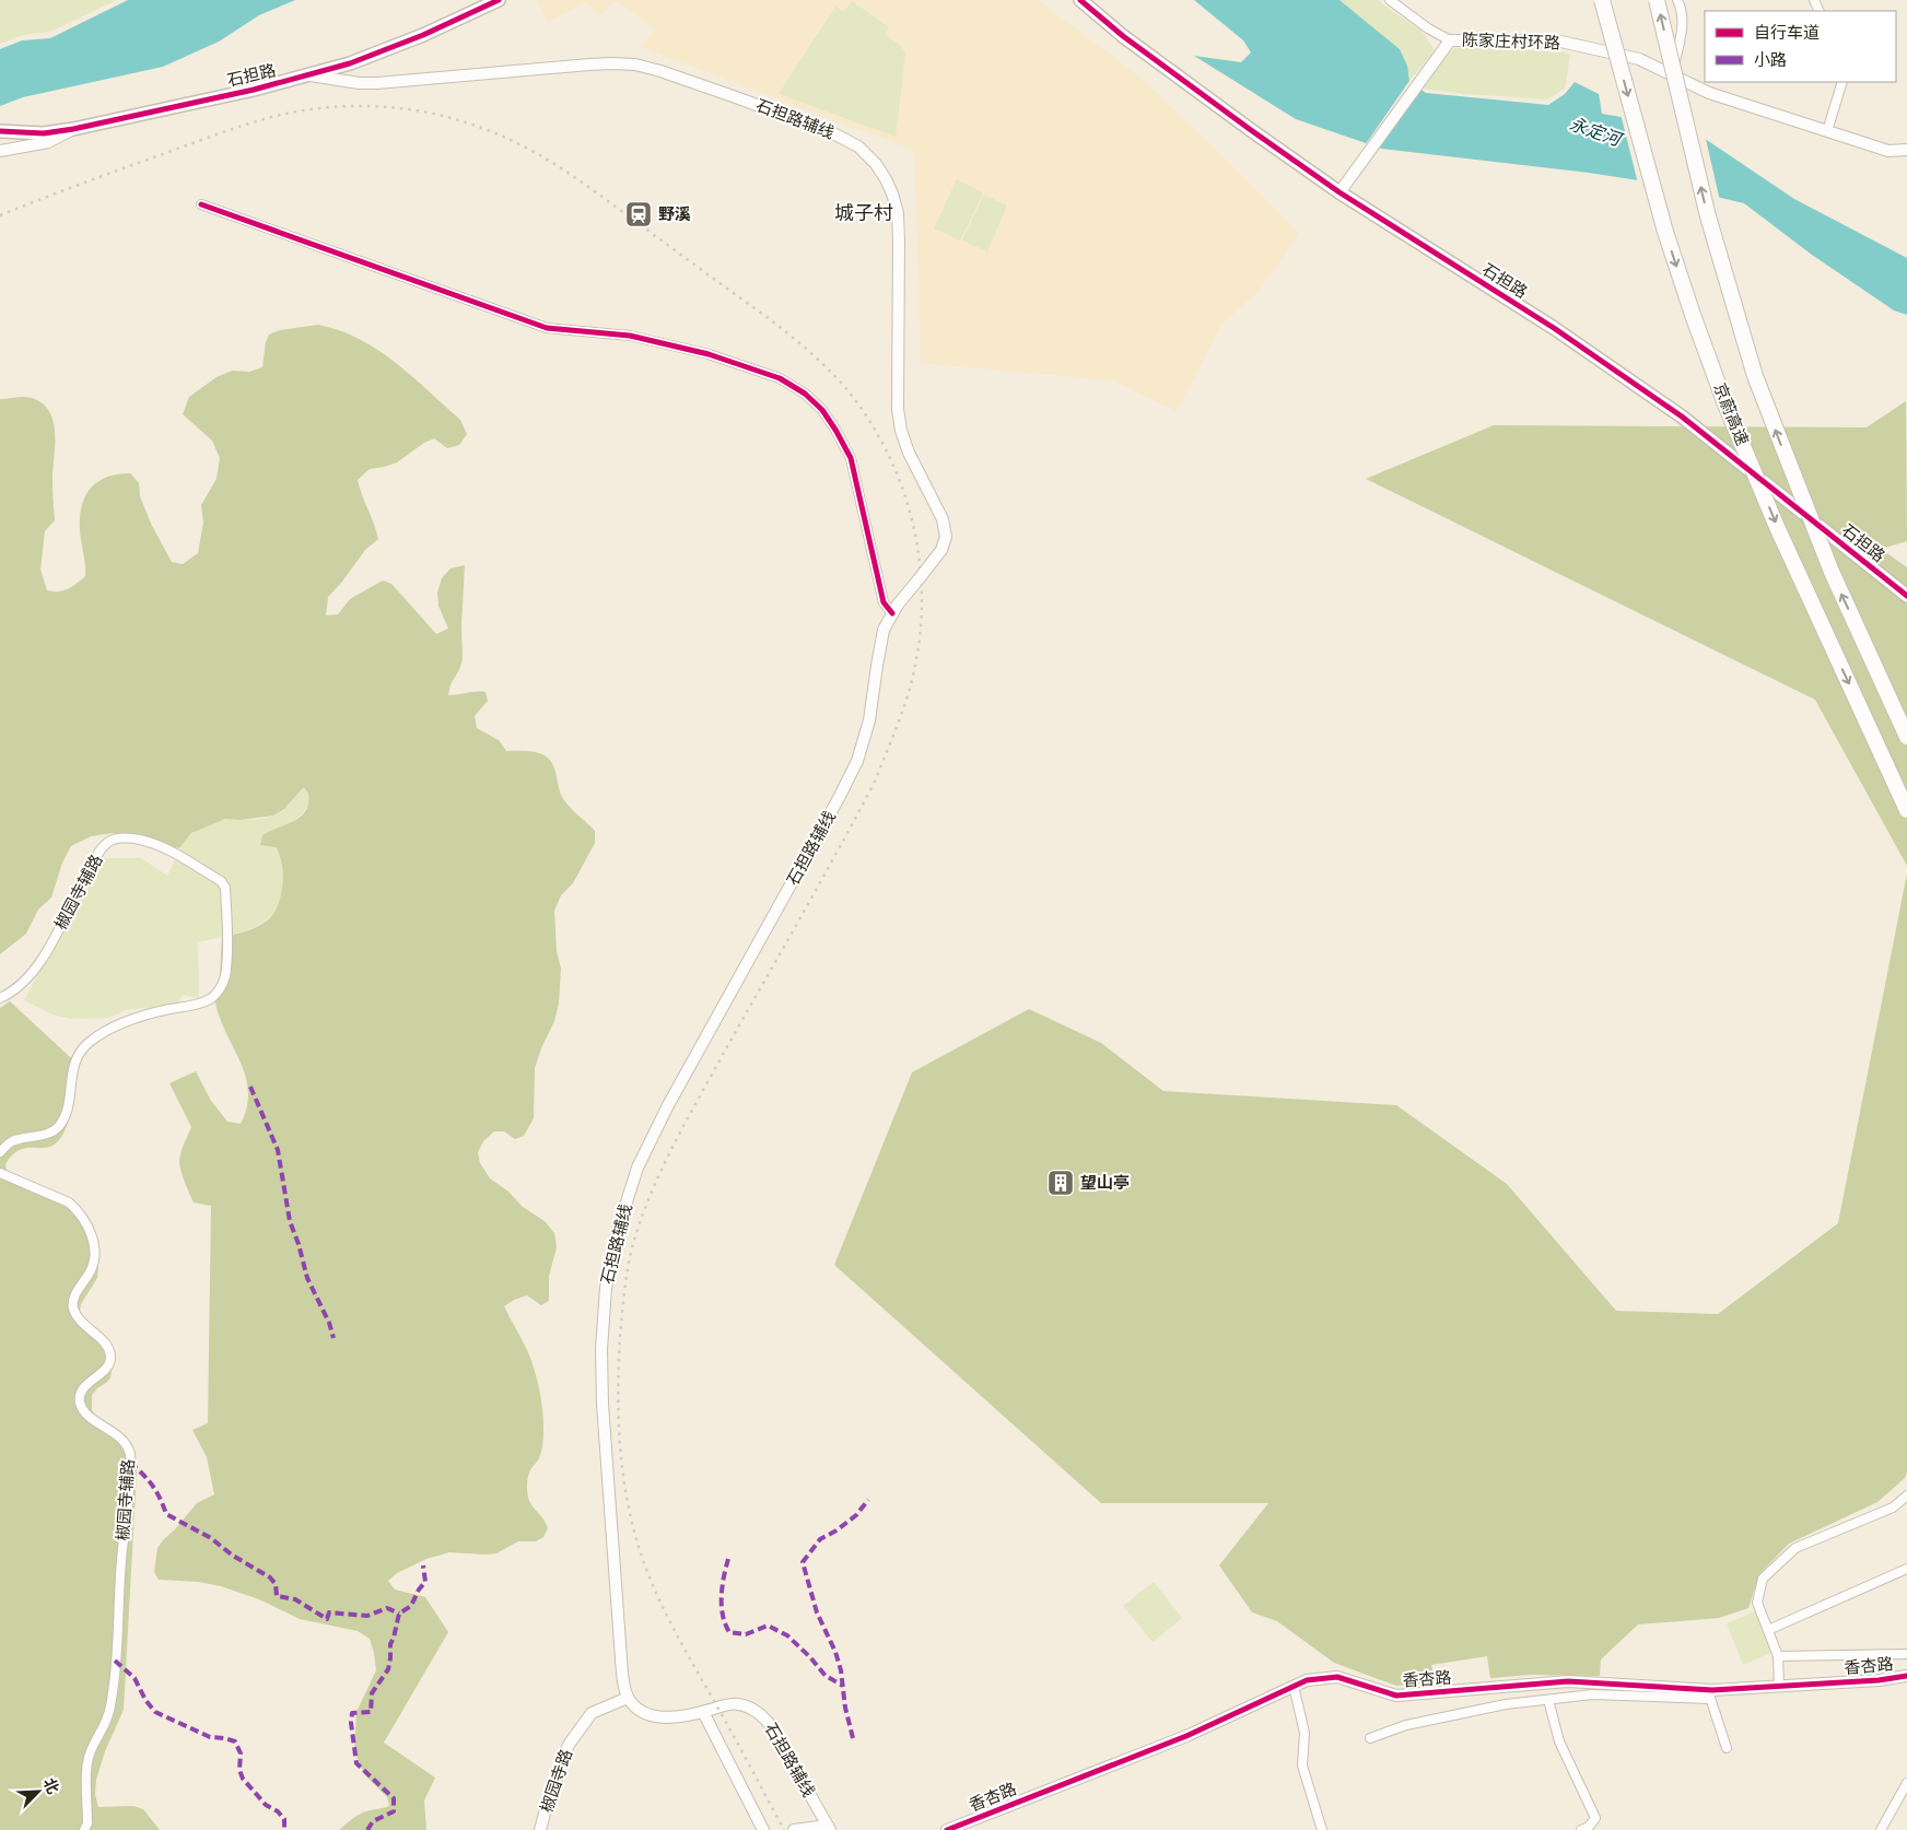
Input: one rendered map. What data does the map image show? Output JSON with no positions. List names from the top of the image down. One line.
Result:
{"streets":{"highway":["京蔚高速"],"main road":["陈家庄村环路","石担路","石担路辅线","香杏路","椒园寺路"],"street":["椒园寺辅路"]},"crossings":[["陈家庄村环路","石担路"],["石担路","石担路辅线"],["石担路辅线","椒园寺路"]],"districts":["城子村"],"water":["永定河"],"places":{"station":["野溪"],"building":["望山亭"]},"legend":["自行车道","小路"],"north":"top right"}
